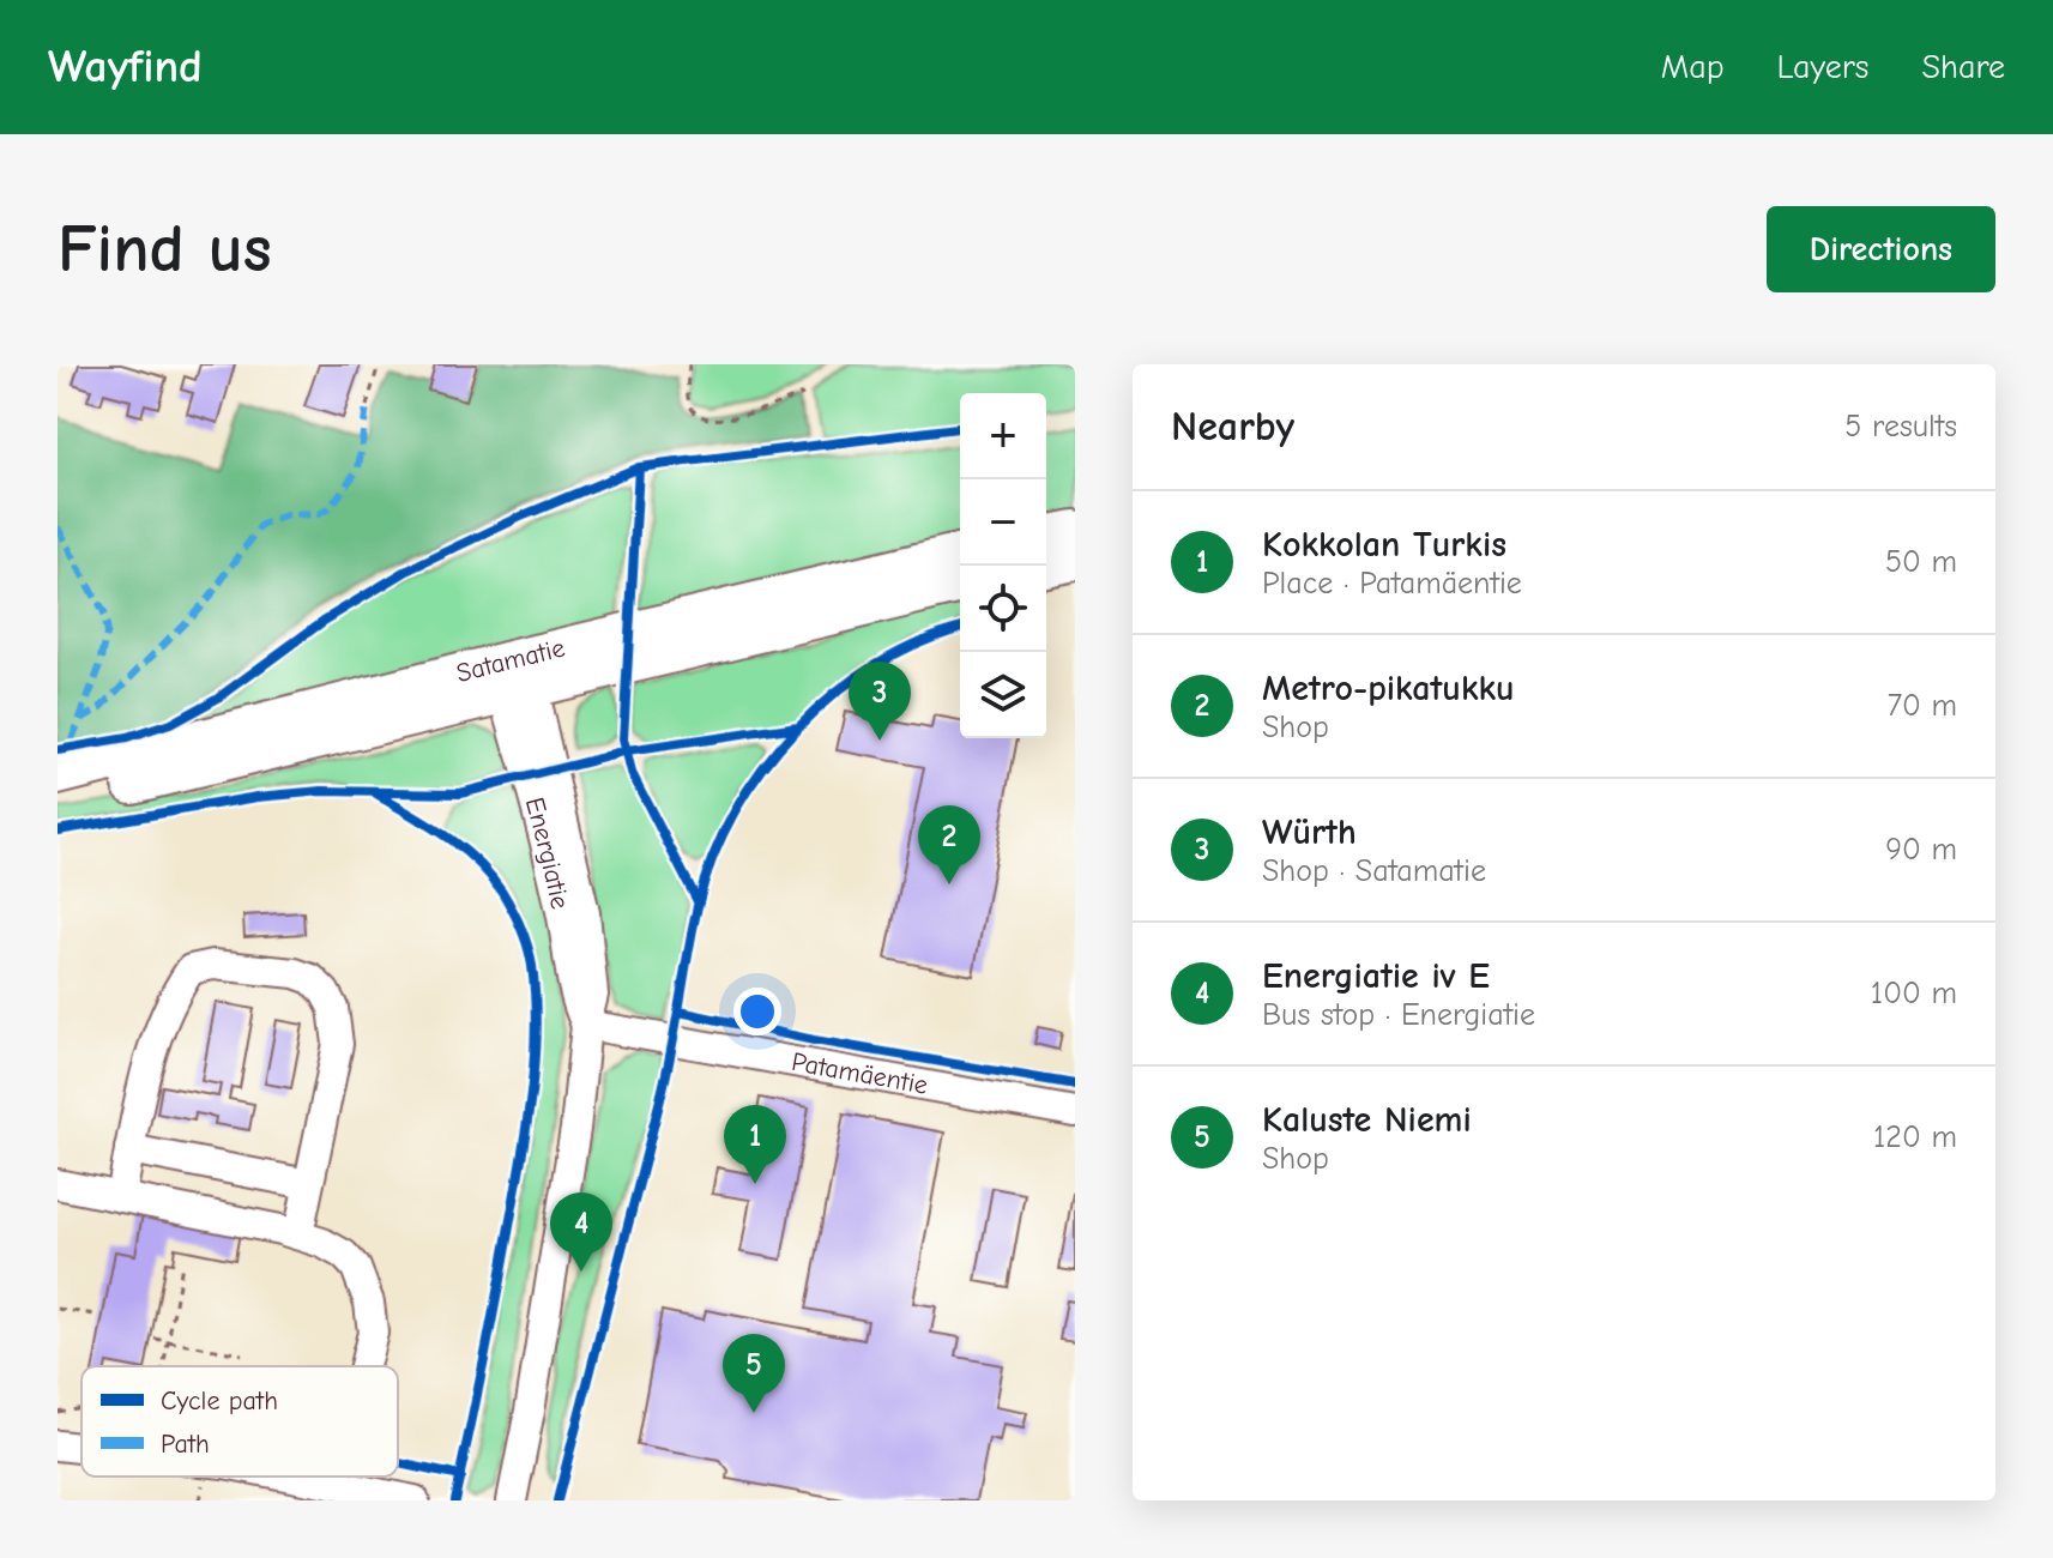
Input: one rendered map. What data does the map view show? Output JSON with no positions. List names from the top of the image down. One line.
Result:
{"streets":{"main road":["Satamatie"],"street":["Energiatie","Patamäentie"]},"crossings":[["Satamatie","Energiatie"],["Energiatie","Patamäentie"]],"legend":["Cycle path","Path"],"page":{"header":"Wayfind","nav":["Map","Layers","Share"],"buttons":"Directions","title":"Find us","heading":["Nearby","5 results"],"map_buttons":["+","−"],"list":[{"mark":"1","name":"Kokkolan Turkis","note":"Place · Patamäentie","value":"50 m"},{"mark":"2","name":"Metro-pikatukku","note":"Shop","value":"70 m"},{"mark":"3","name":"Würth","note":"Shop · Satamatie","value":"90 m"},{"mark":"4","name":"Energiatie iv E","note":"Bus stop · Energiatie","value":"100 m"},{"mark":"5","name":"Kaluste Niemi","note":"Shop","value":"120 m"}],"pins":["3","2","1","4","5"]}}
